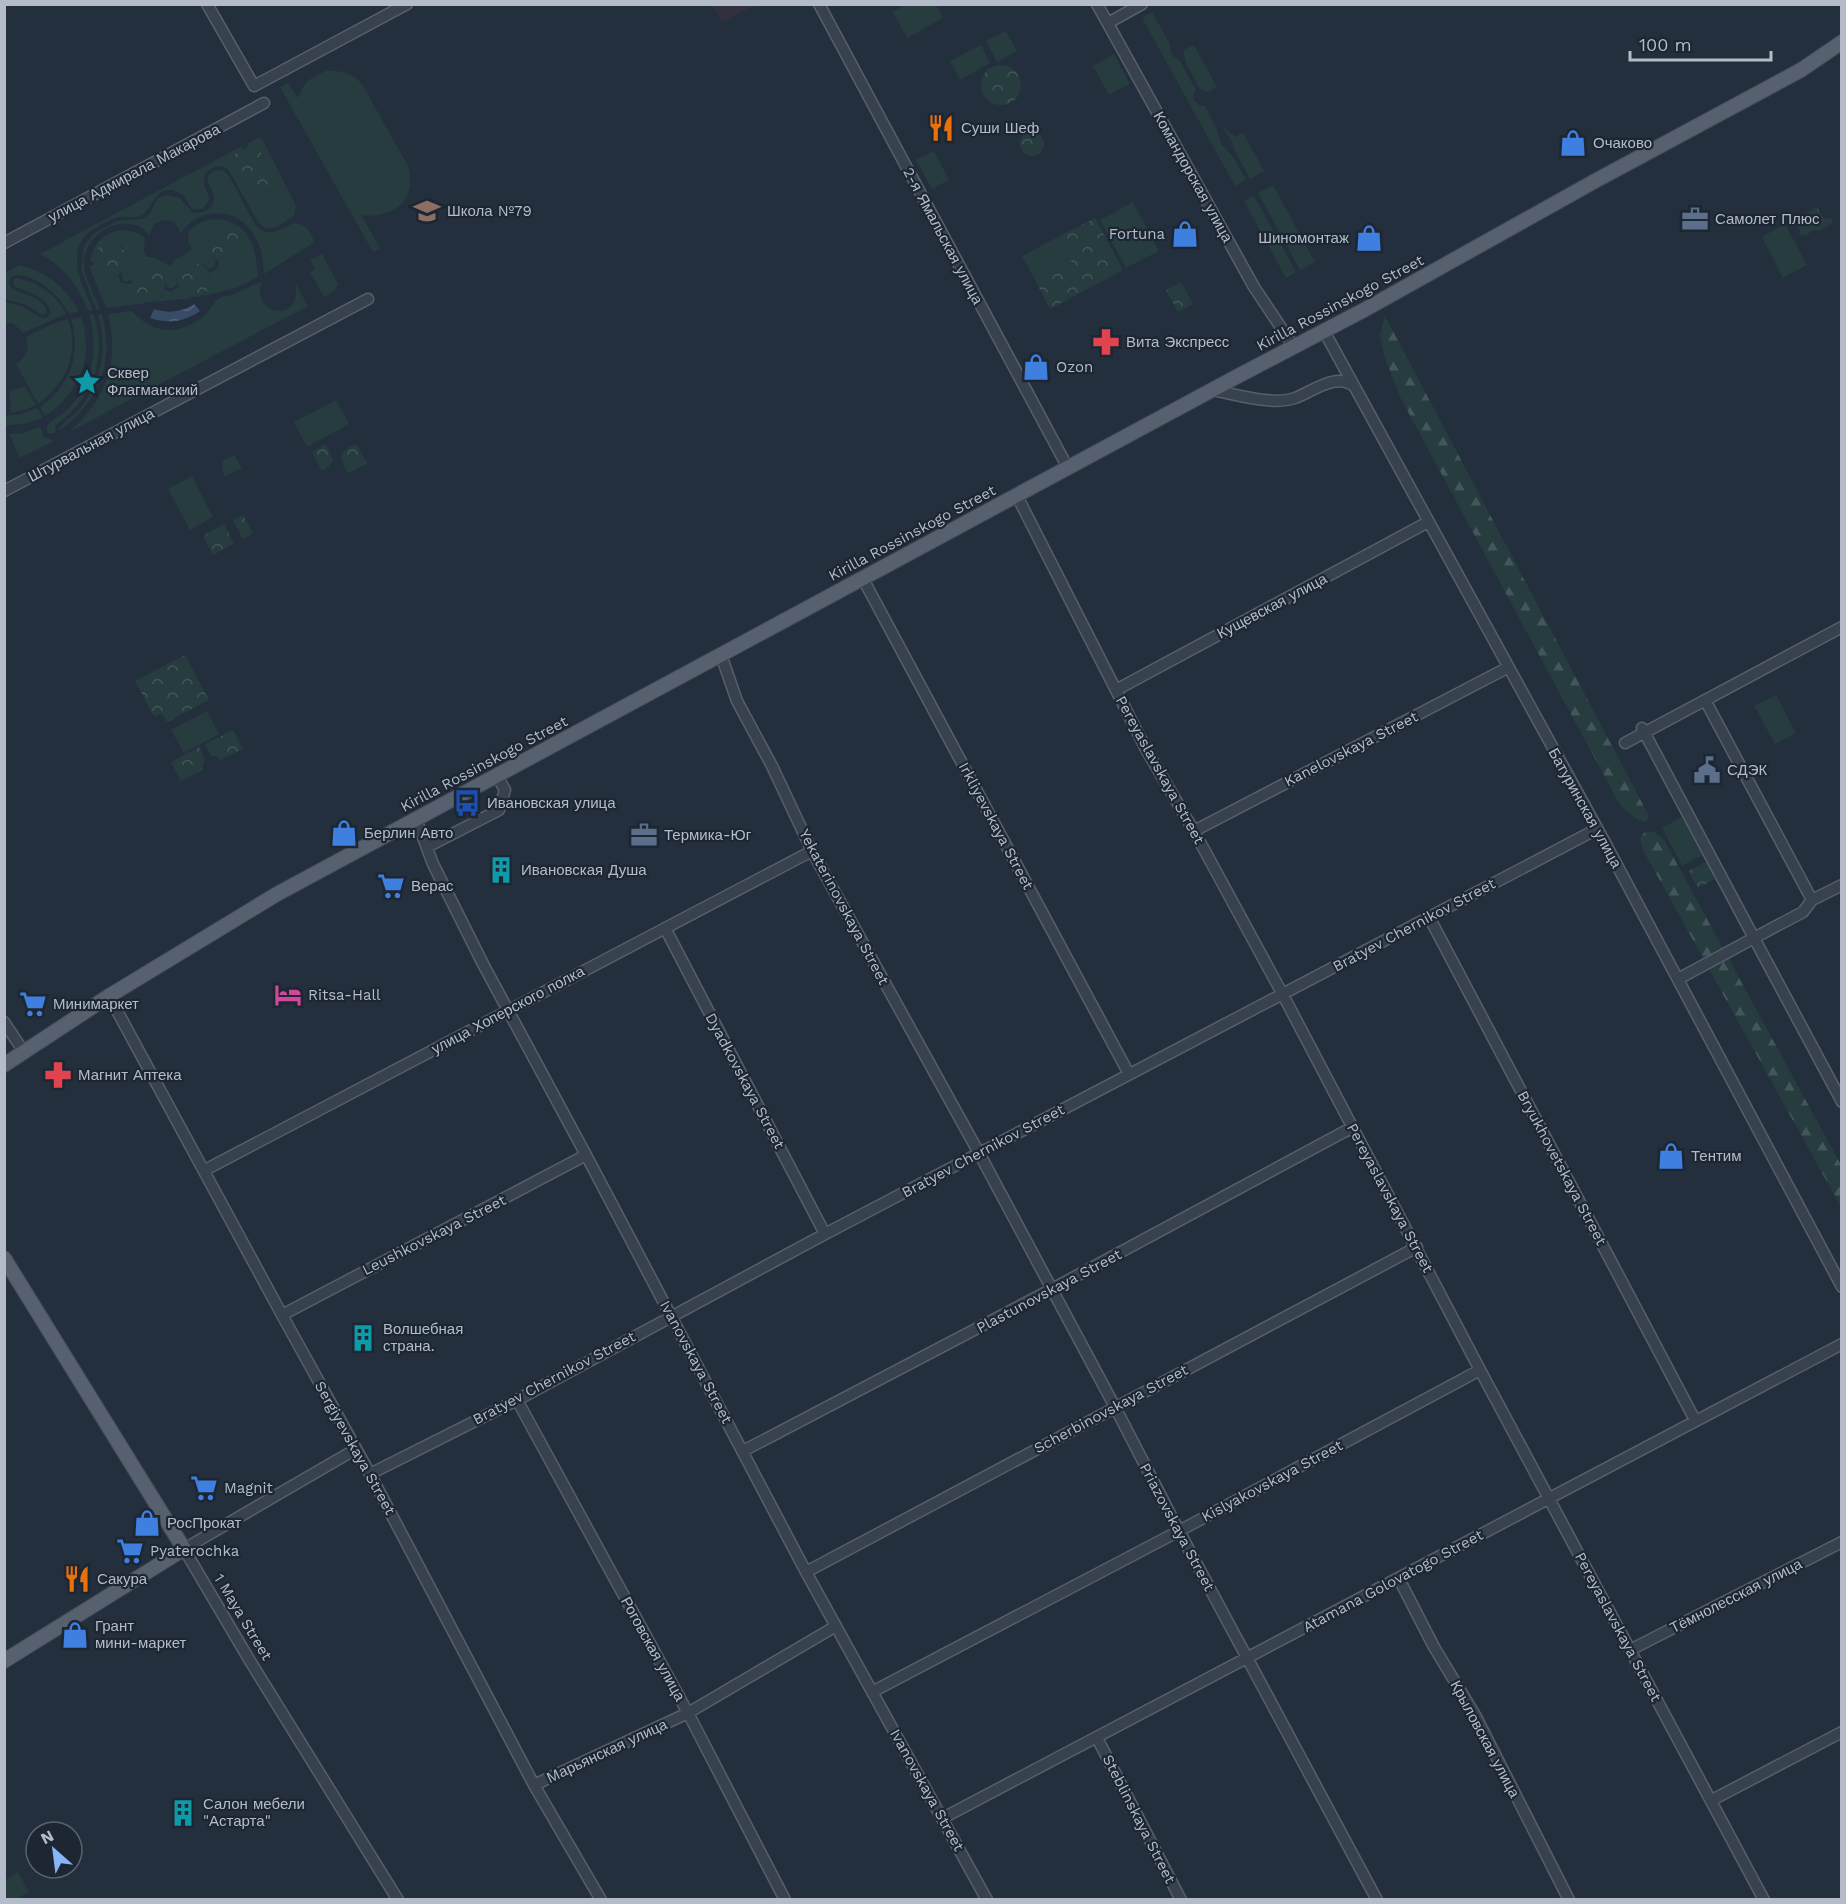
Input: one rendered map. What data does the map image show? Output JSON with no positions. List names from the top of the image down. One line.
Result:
{"streets":{"main road":["Kirilla Rossinskogo Street","1 Maya Street"],"street":["улица Адмирала Макарова","Командорская улица","2-я Ямальская улица","Штурвальная улица","Кущевская улица","Kanelovskaya Street","Pereyaslavskaya Street","Батуринская улица","Irkliyevskaya Street","Yekaterinovskaya Street","Bratyev Chernikov Street","улица Хоперского полка","Dyadkovskaya Street","Bryukhovetskaya Street","Leushkovskaya Street","Plastunovskaya Street","Ivanovskaya Street","Scherbinovskaya Street","Sergiyevskaya Street","Kislyakovskaya Street","Priazovskaya Street","Atamana Golovatogo Street","Тёмнолесская улица","Роговская улица","Крыловская улица","Марьянская улица","Steblinskaya Street"]},"crossings":[["Командорская улица","Kirilla Rossinskogo Street"],["2-я Ямальская улица","Kirilla Rossinskogo Street"],["Kirilla Rossinskogo Street","Pereyaslavskaya Street"],["Kirilla Rossinskogo Street","Батуринская улица"],["Kirilla Rossinskogo Street","Irkliyevskaya Street"],["Kirilla Rossinskogo Street","Yekaterinovskaya Street"],["Kirilla Rossinskogo Street","Ivanovskaya Street"],["Kirilla Rossinskogo Street","Sergiyevskaya Street"],["Кущевская улица","Pereyaslavskaya Street"],["Кущевская улица","Батуринская улица"],["Kanelovskaya Street","Pereyaslavskaya Street"],["Kanelovskaya Street","Батуринская улица"],["Pereyaslavskaya Street","Bratyev Chernikov Street"],["Pereyaslavskaya Street","Plastunovskaya Street"],["Pereyaslavskaya Street","Scherbinovskaya Street"],["Pereyaslavskaya Street","Kislyakovskaya Street"],["Pereyaslavskaya Street","Atamana Golovatogo Street"],["Pereyaslavskaya Street","Тёмнолесская улица"],["Батуринская улица","Bratyev Chernikov Street"],["Irkliyevskaya Street","Bratyev Chernikov Street"],["Yekaterinovskaya Street","Bratyev Chernikov Street"],["Yekaterinovskaya Street","улица Хоперского полка"],["Yekaterinovskaya Street","Priazovskaya Street"],["Bratyev Chernikov Street","Dyadkovskaya Street"],["Bratyev Chernikov Street","Bryukhovetskaya Street"],["Bratyev Chernikov Street","Ivanovskaya Street"],["Bratyev Chernikov Street","Sergiyevskaya Street"],["Bratyev Chernikov Street","Priazovskaya Street"],["Bratyev Chernikov Street","Роговская улица"],["улица Хоперского полка","Dyadkovskaya Street"],["улица Хоперского полка","Ivanovskaya Street"],["улица Хоперского полка","Sergiyevskaya Street"],["Bryukhovetskaya Street","Atamana Golovatogo Street"],["Leushkovskaya Street","Ivanovskaya Street"],["Leushkovskaya Street","Sergiyevskaya Street"],["Plastunovskaya Street","Ivanovskaya Street"],["Plastunovskaya Street","Priazovskaya Street"],["Ivanovskaya Street","Scherbinovskaya Street"],["Ivanovskaya Street","Kislyakovskaya Street"],["Ivanovskaya Street","Atamana Golovatogo Street"],["Ivanovskaya Street","Марьянская улица"],["Scherbinovskaya Street","Priazovskaya Street"],["Sergiyevskaya Street","Марьянская улица"],["Kislyakovskaya Street","Priazovskaya Street"],["Priazovskaya Street","Atamana Golovatogo Street"],["Atamana Golovatogo Street","Крыловская улица"],["Atamana Golovatogo Street","Steblinskaya Street"],["Роговская улица","Марьянская улица"]],"places":{"restaurant":["Суши Шеф","Сакура"],"shop":["Очаково","Fortuna","Шиномонтаж","Ozon","Берлин Авто","Тентим","РосПрокат","Грант мини-маркет"],"school or university":["Школа №79"],"office":["Самолет Плюс","Термика-Юг"],"pharmacy":["Вита Экспресс","Магнит Аптека"],"place":["Сквер Флагманский"],"public building":["СДЭК"],"bus stop":["Ивановская улица"],"building":["Ивановская Душа","Волшебная страна.","Салон мебели \"Астарта\""],"supermarket":["Верас","Минимаркет","Magnit","Pyaterochka"],"hotel":["Ritsa-Hall"]},"scale_bar":"100 m","north":"top left"}
